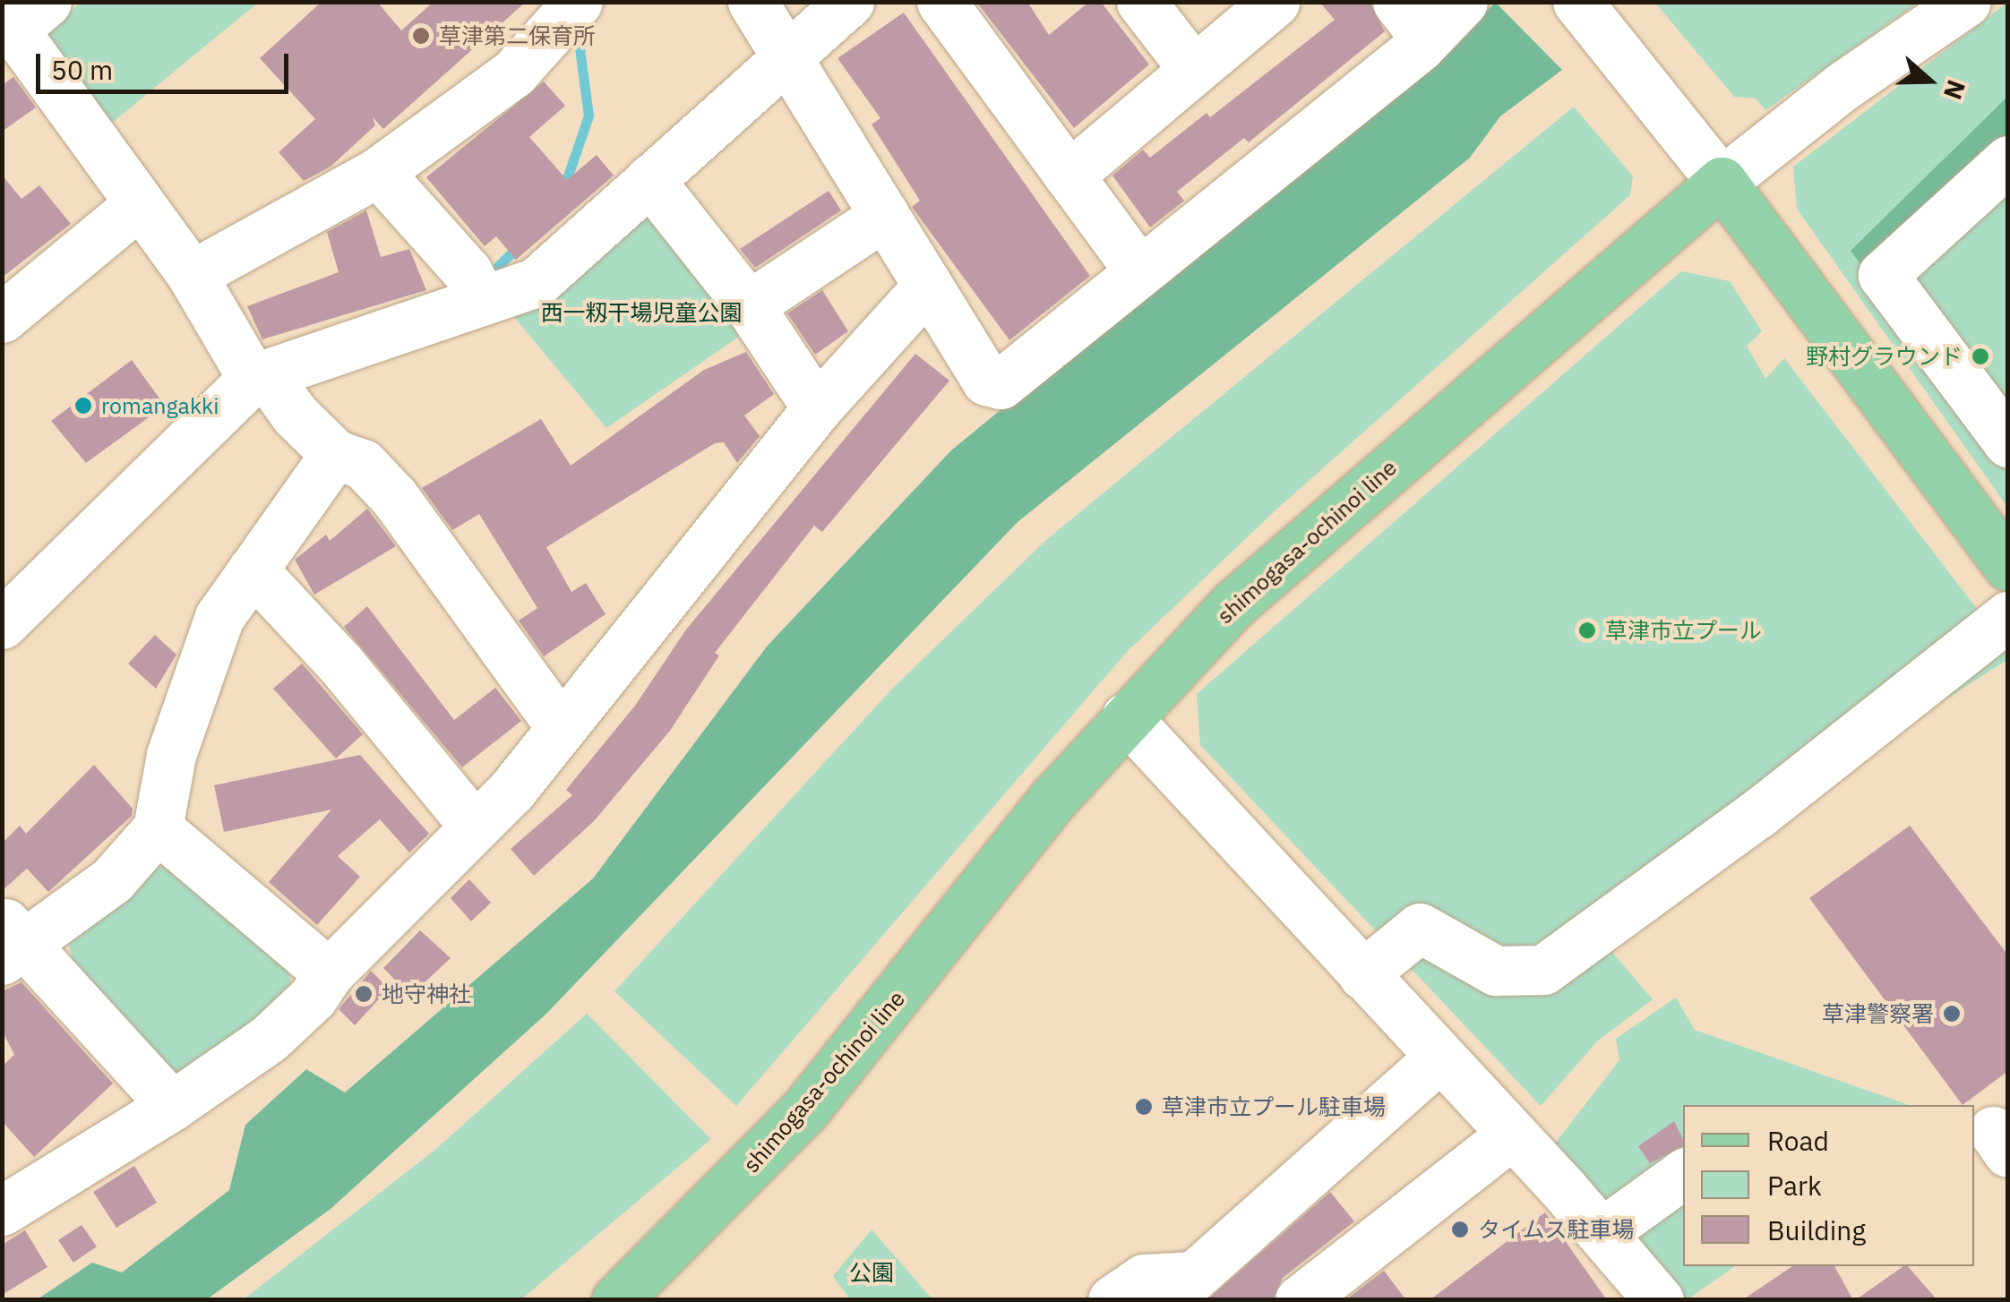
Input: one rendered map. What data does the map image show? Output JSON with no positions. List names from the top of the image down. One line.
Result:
{"streets":{"main road":["shimogasa-ochinoi line"]},"parks":["西一籾干場児童公園","公園"],"places":["草津第二保育所","野村グラウンド","romangakki","草津市立プール","地守神社","草津警察署","草津市立プール駐車場","タイムス駐車場"],"legend":["Road","Park","Building"],"scale_bar":"50 m","north":"right"}
